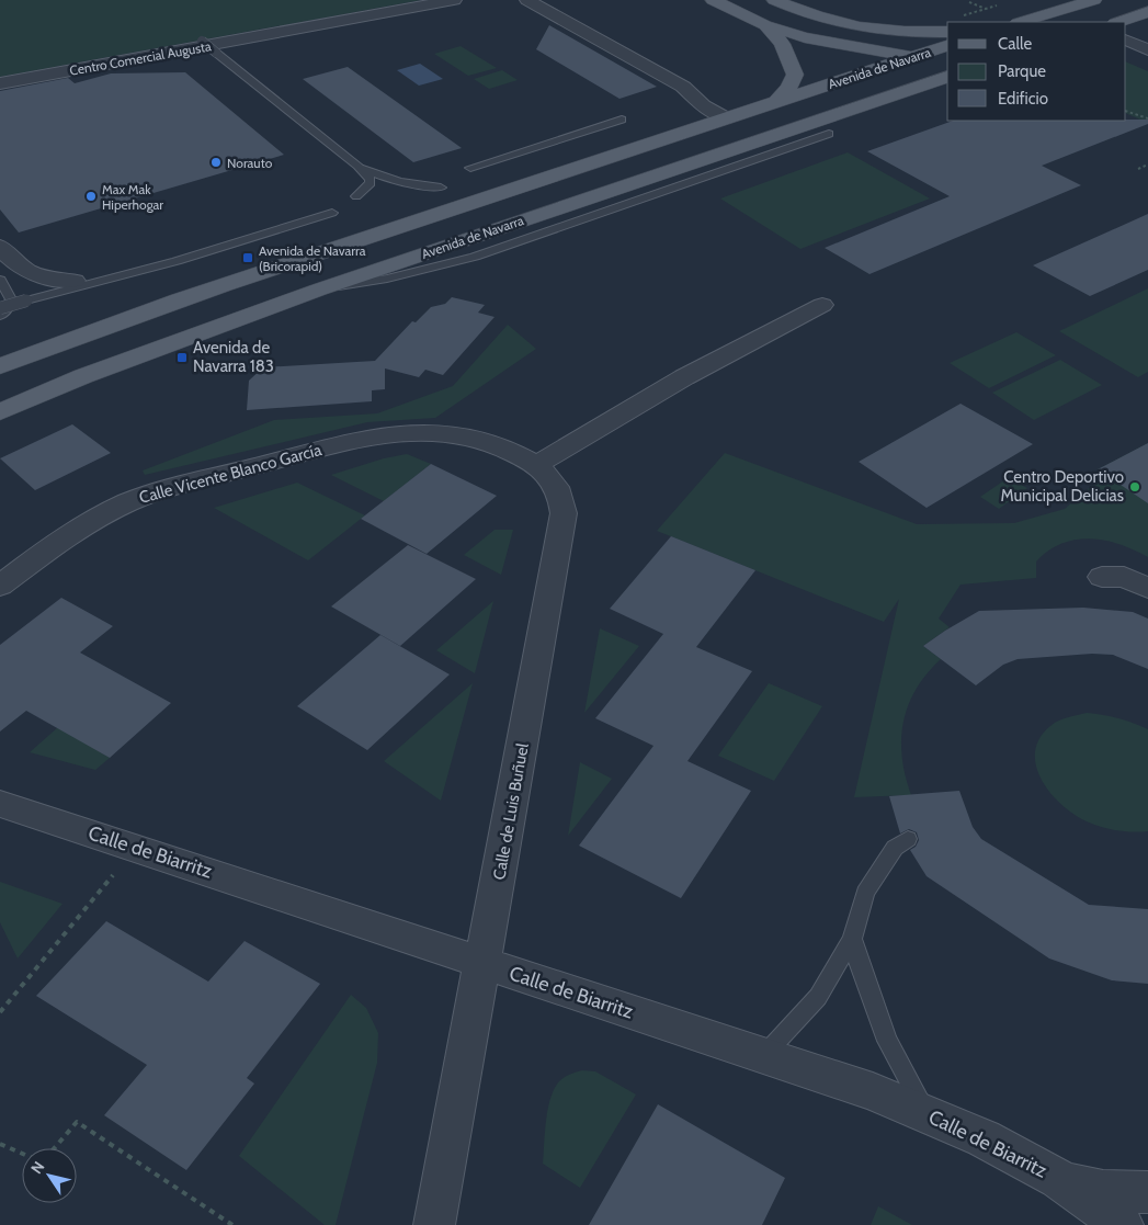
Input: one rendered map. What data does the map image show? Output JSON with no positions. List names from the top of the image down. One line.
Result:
{"streets":{"main road":["Avenida de Navarra"],"street":["Centro Comercial Augusta","Calle Vicente Blanco García","Calle de Luis Buñuel","Calle de Biarritz"]},"crossings":[["Calle Vicente Blanco García","Calle de Luis Buñuel"],["Calle de Luis Buñuel","Calle de Biarritz"]],"places":{"other":["Norauto","Max Mak Hiperhogar","Centro Deportivo Municipal Delicias"],"transit":["Avenida de Navarra (Bricorapid)","Avenida de Navarra 183"]},"legend":["Calle","Parque","Edificio"],"north":"top left"}
